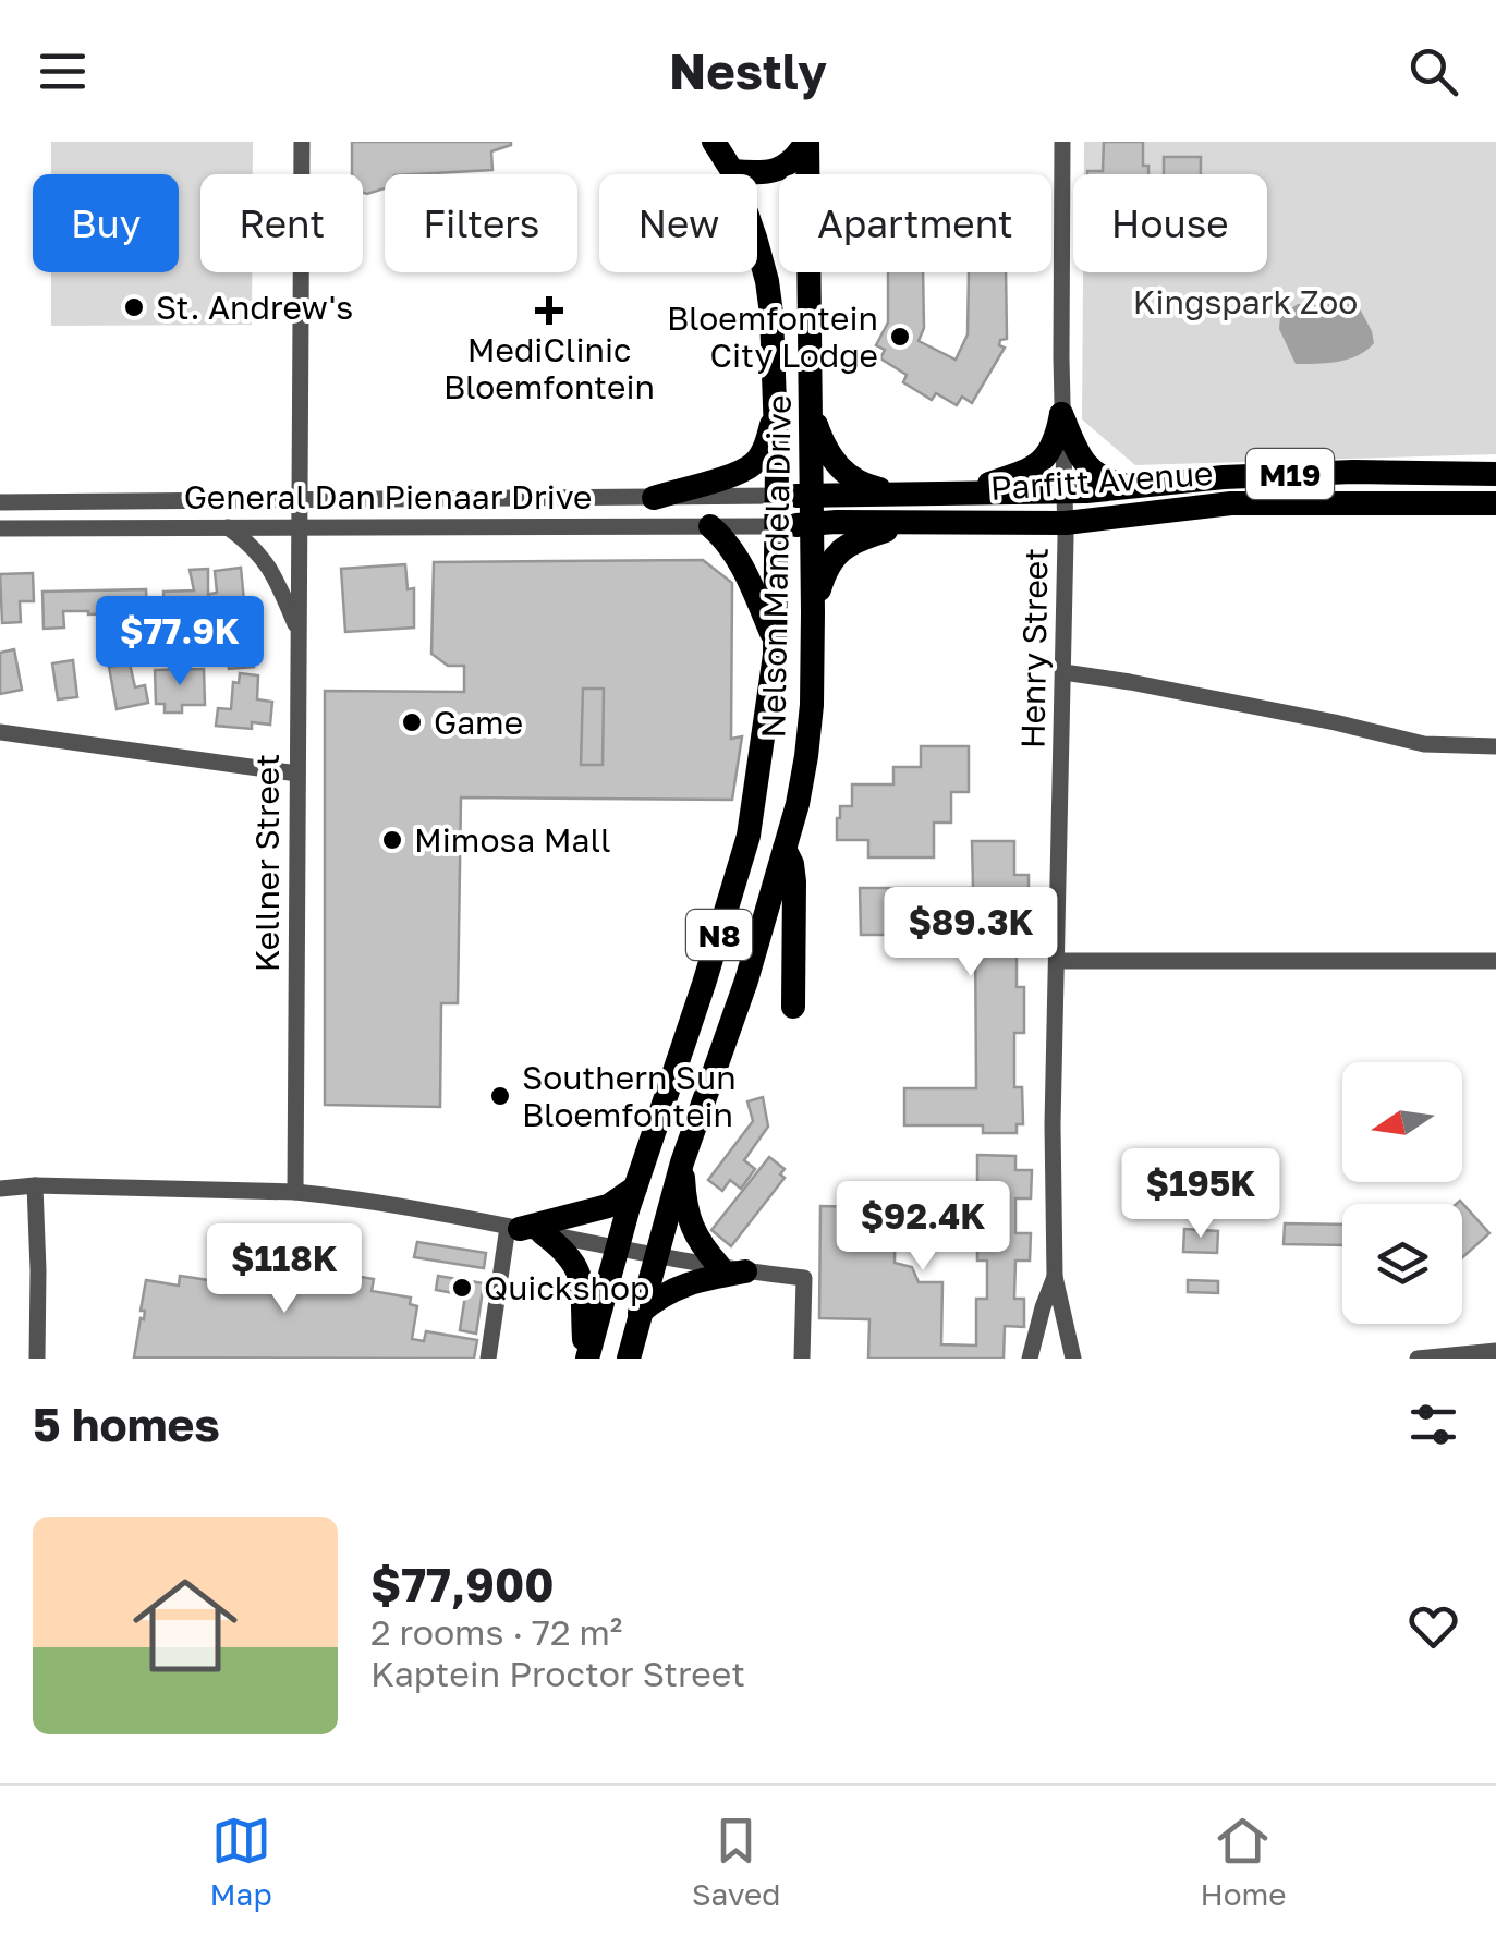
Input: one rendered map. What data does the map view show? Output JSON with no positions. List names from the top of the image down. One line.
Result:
{"streets":{"highway":["M19","Parfitt Avenue","Nelson Mandela Drive","N8"],"street":["General Dan Pienaar Drive","Henry Street","Kellner Street"]},"crossings":[["Parfitt Avenue","General Dan Pienaar Drive"],["Parfitt Avenue","Nelson Mandela Drive"],["Parfitt Avenue","Henry Street"],["Parfitt Avenue","N8"],["General Dan Pienaar Drive","Nelson Mandela Drive"],["General Dan Pienaar Drive","Kellner Street"],["General Dan Pienaar Drive","N8"],["Nelson Mandela Drive","N8"]],"parks":["Kingspark Zoo"],"places":{"other":["St. Andrew's","Bloemfontein City Lodge","Game","Mimosa Mall","Southern Sun Bloemfontein","Quickshop"],"health":["MediClinic Bloemfontein"]},"north":"left","page":{"header":"Nestly","chip":["Buy","Rent","Filters","New","Apartment","House"],"price":["$77.9K","$89.3K","$195K","$92.4K","$118K"],"heading":"5 homes","list":[{"name":"$77,900","note":"2 rooms · 72 m² · Kaptein Proctor Street"}],"tabs":["Map","Saved","Home"]}}
